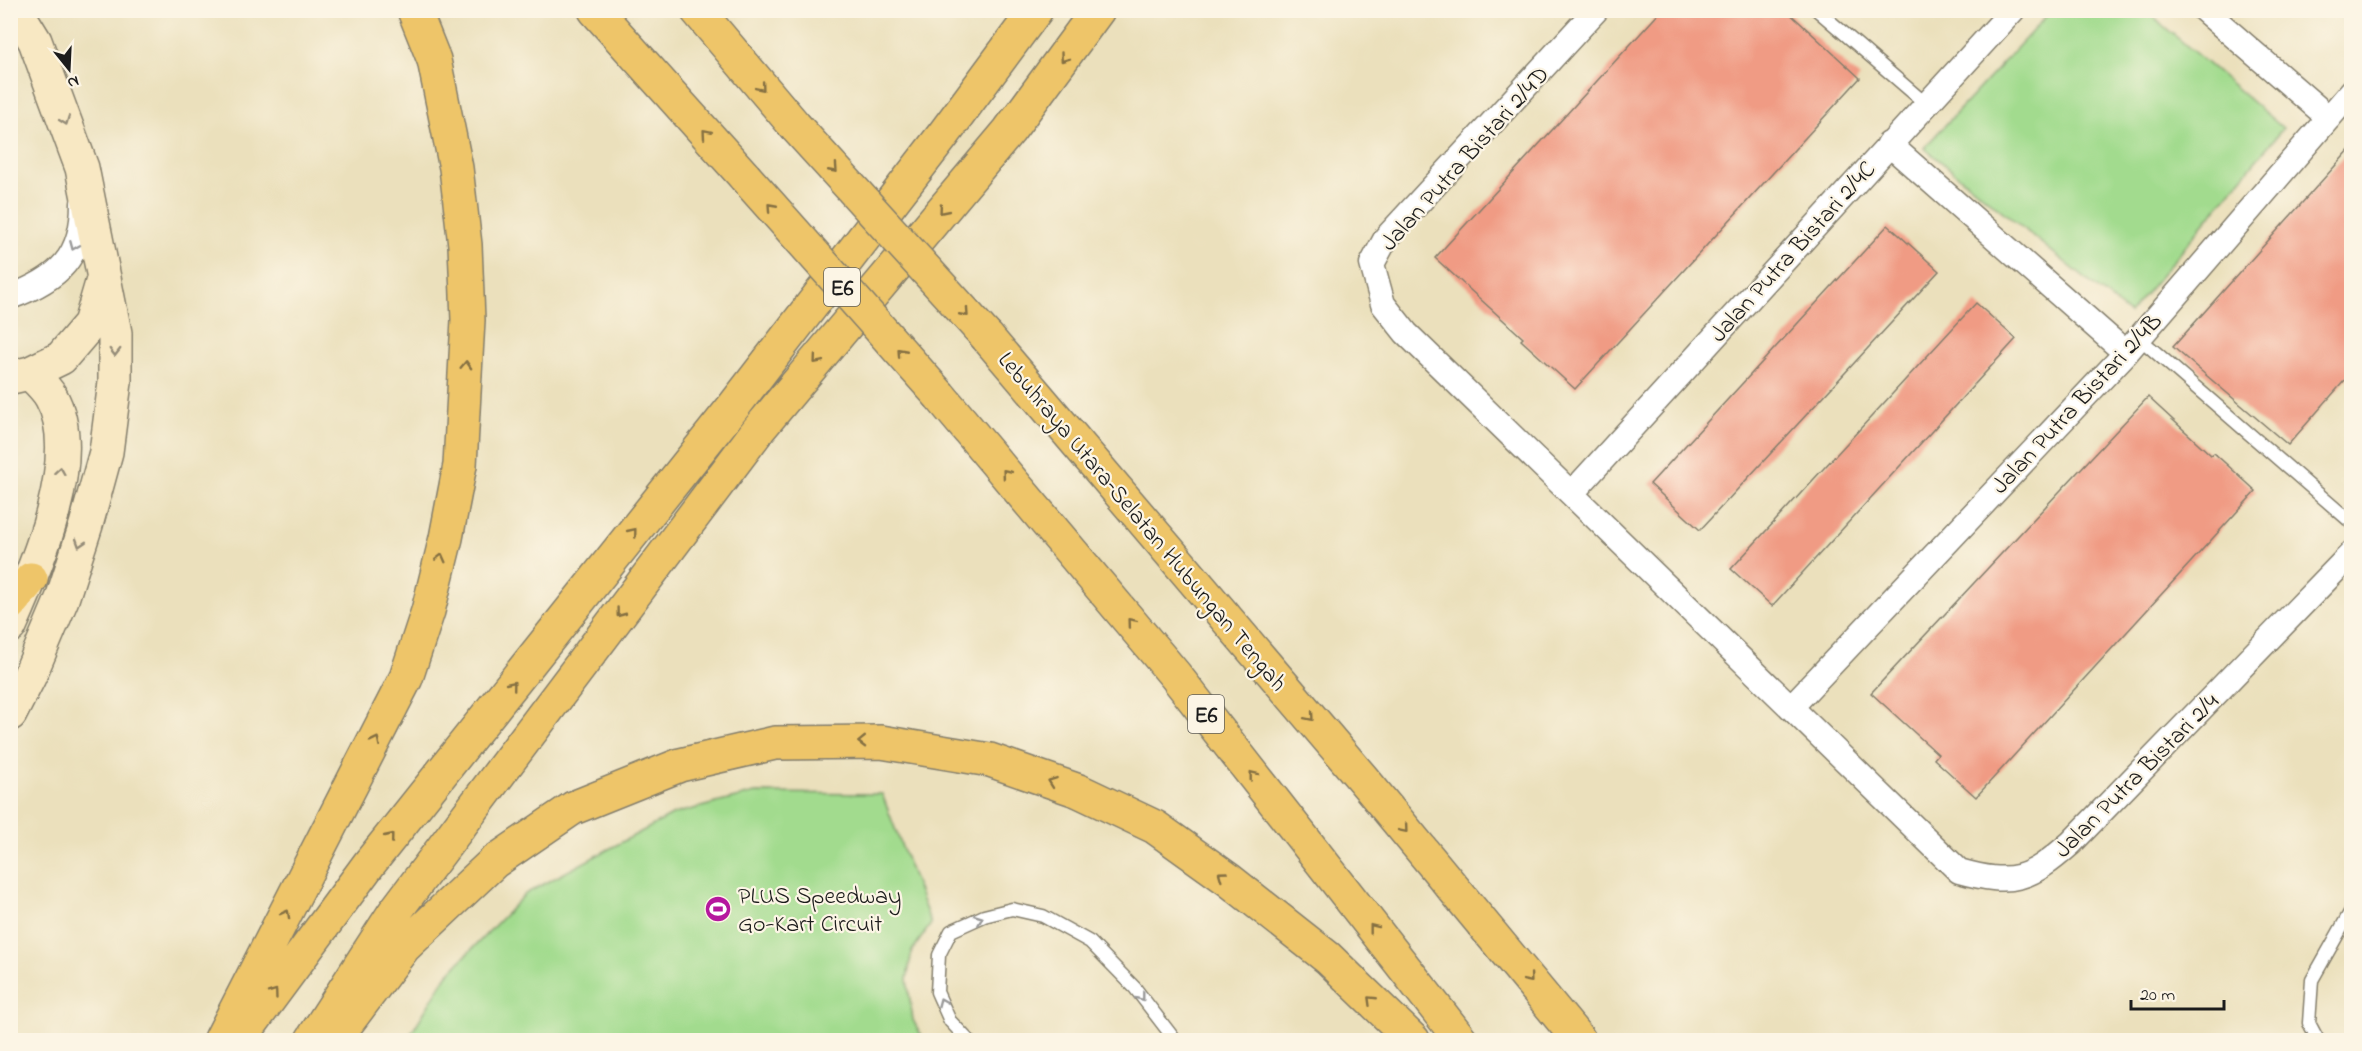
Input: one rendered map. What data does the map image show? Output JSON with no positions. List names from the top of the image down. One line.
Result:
{"streets":{"highway":["E6","Lebuhraya Utara–Selatan Hubungan Tengah"],"street":["Jalan Putra Bistari 2/4D","Jalan Putra Bistari 2/4C","Jalan Putra Bistari 2/4B","Jalan Putra Bistari 2/4"]},"crossings":[["Jalan Putra Bistari 2/4D","Jalan Putra Bistari 2/4C"],["Jalan Putra Bistari 2/4D","Jalan Putra Bistari 2/4B"],["Jalan Putra Bistari 2/4D","Jalan Putra Bistari 2/4"],["Jalan Putra Bistari 2/4B","Jalan Putra Bistari 2/4"]],"places":{"sports":["PLUS Speedway Go-Kart Circuit"]},"scale_bar":"20 m","north":"bottom"}
